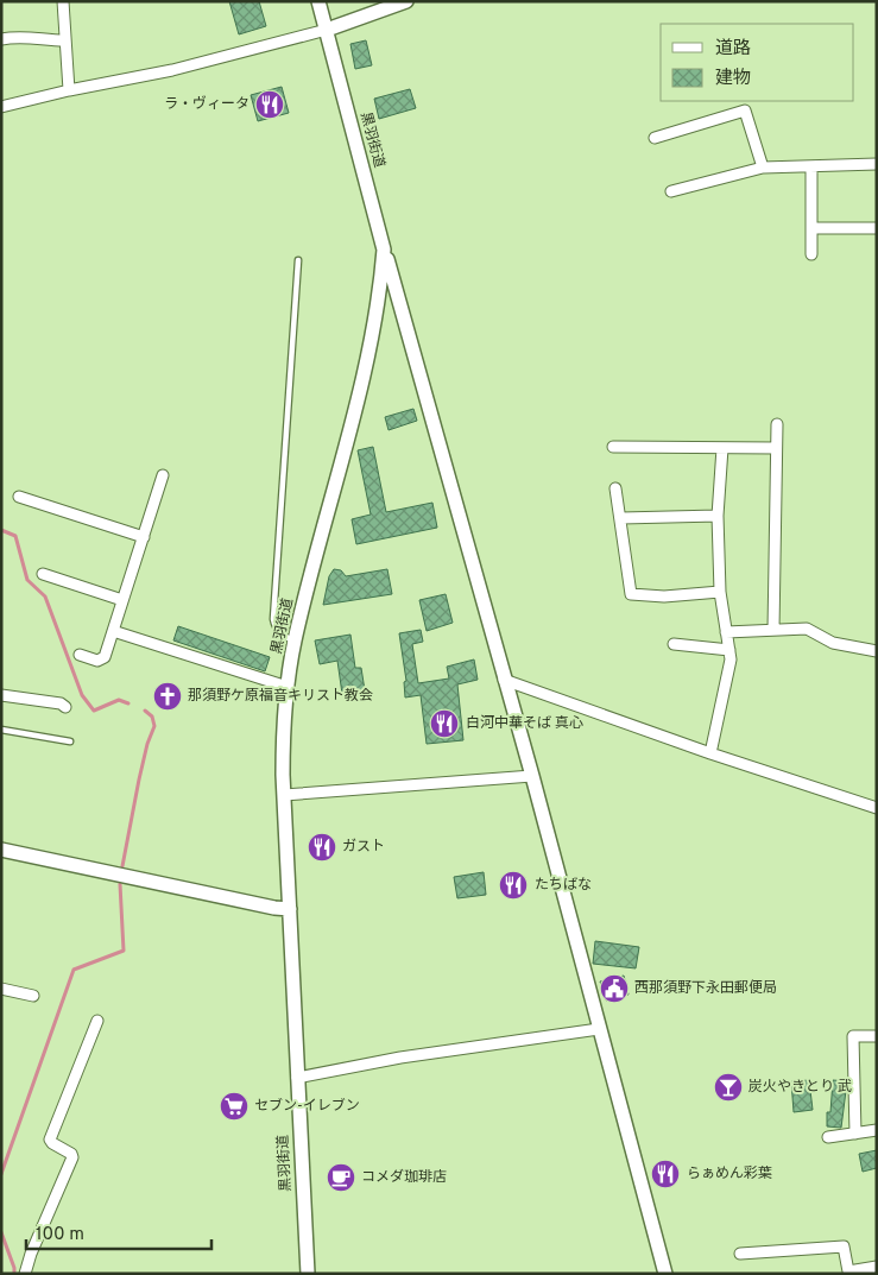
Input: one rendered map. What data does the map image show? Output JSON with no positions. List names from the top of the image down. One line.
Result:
{"streets":{"street":["黒羽街道"]},"places":{"restaurant":["ラ・ヴィータ","白河中華そば 真心","ガスト","たちばな","らぁめん彩葉"],"church":["那須野ケ原福音キリスト教会"],"public building":["西那須野下永田郵便局"],"bar":["炭火やきとり 武"],"supermarket":["セブン-イレブン"],"cafe":["コメダ珈琲店"]},"legend":["道路","建物"],"scale_bar":"100 m"}
